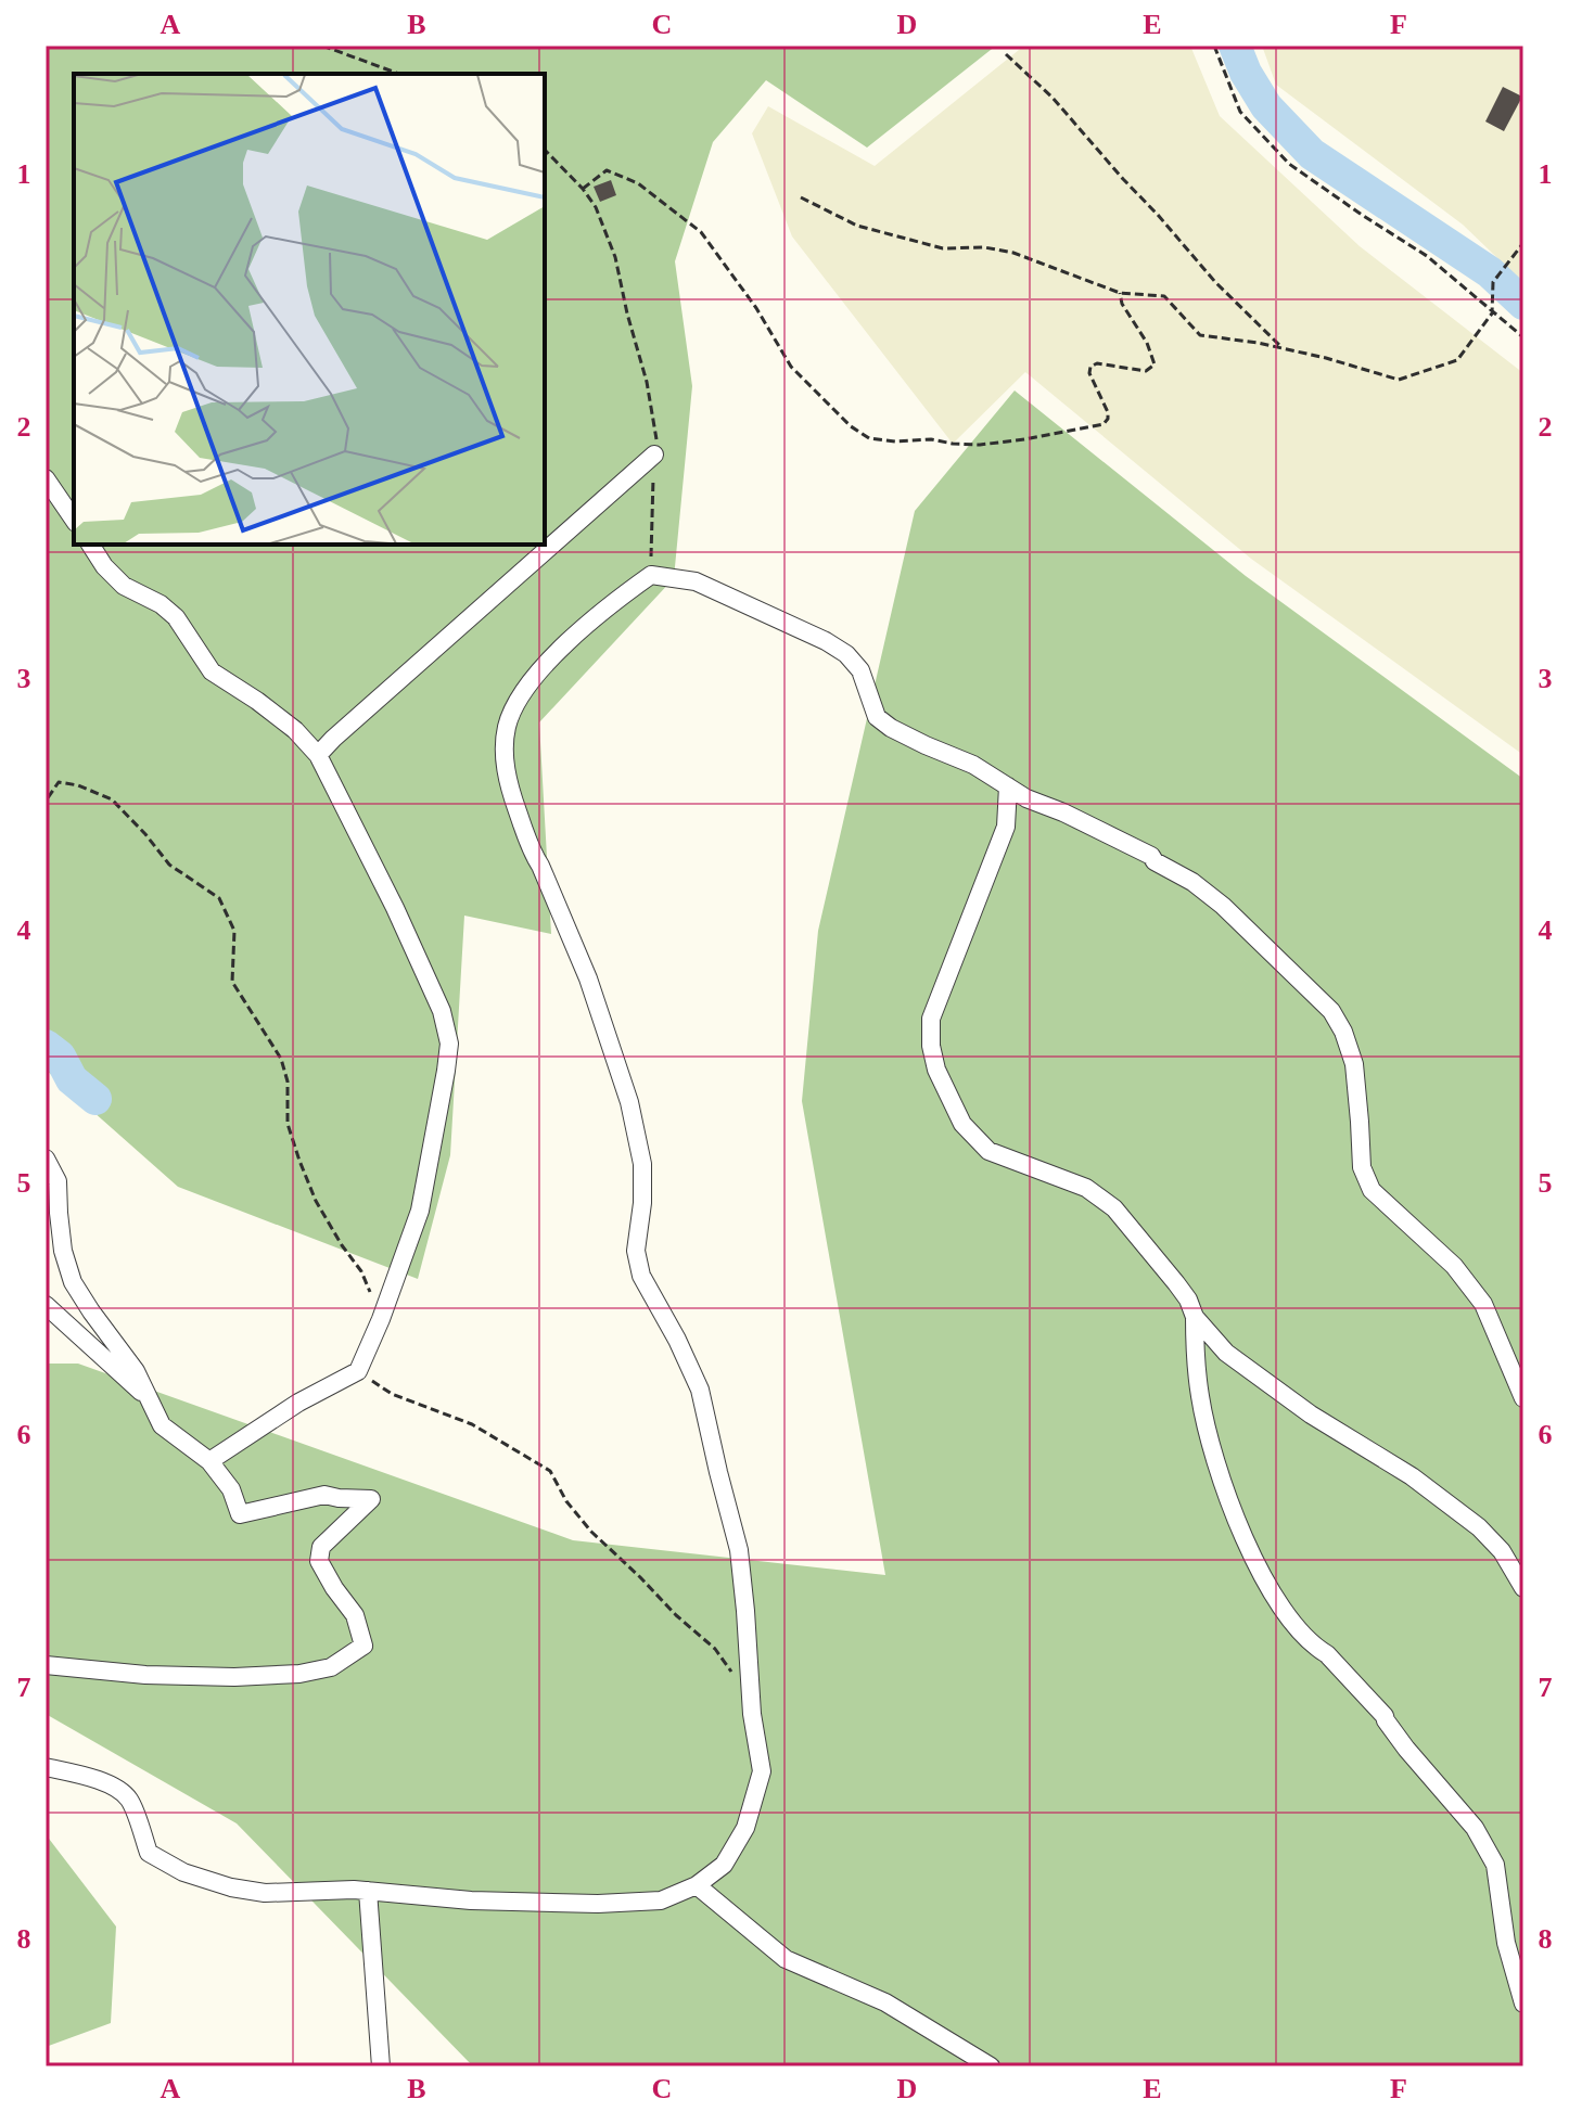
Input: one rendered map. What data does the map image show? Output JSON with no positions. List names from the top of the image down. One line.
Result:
{"grid":{"columns":["A","B","C","D","E","F"],"rows":["1","2","3","4","5","6","7","8"]}}
